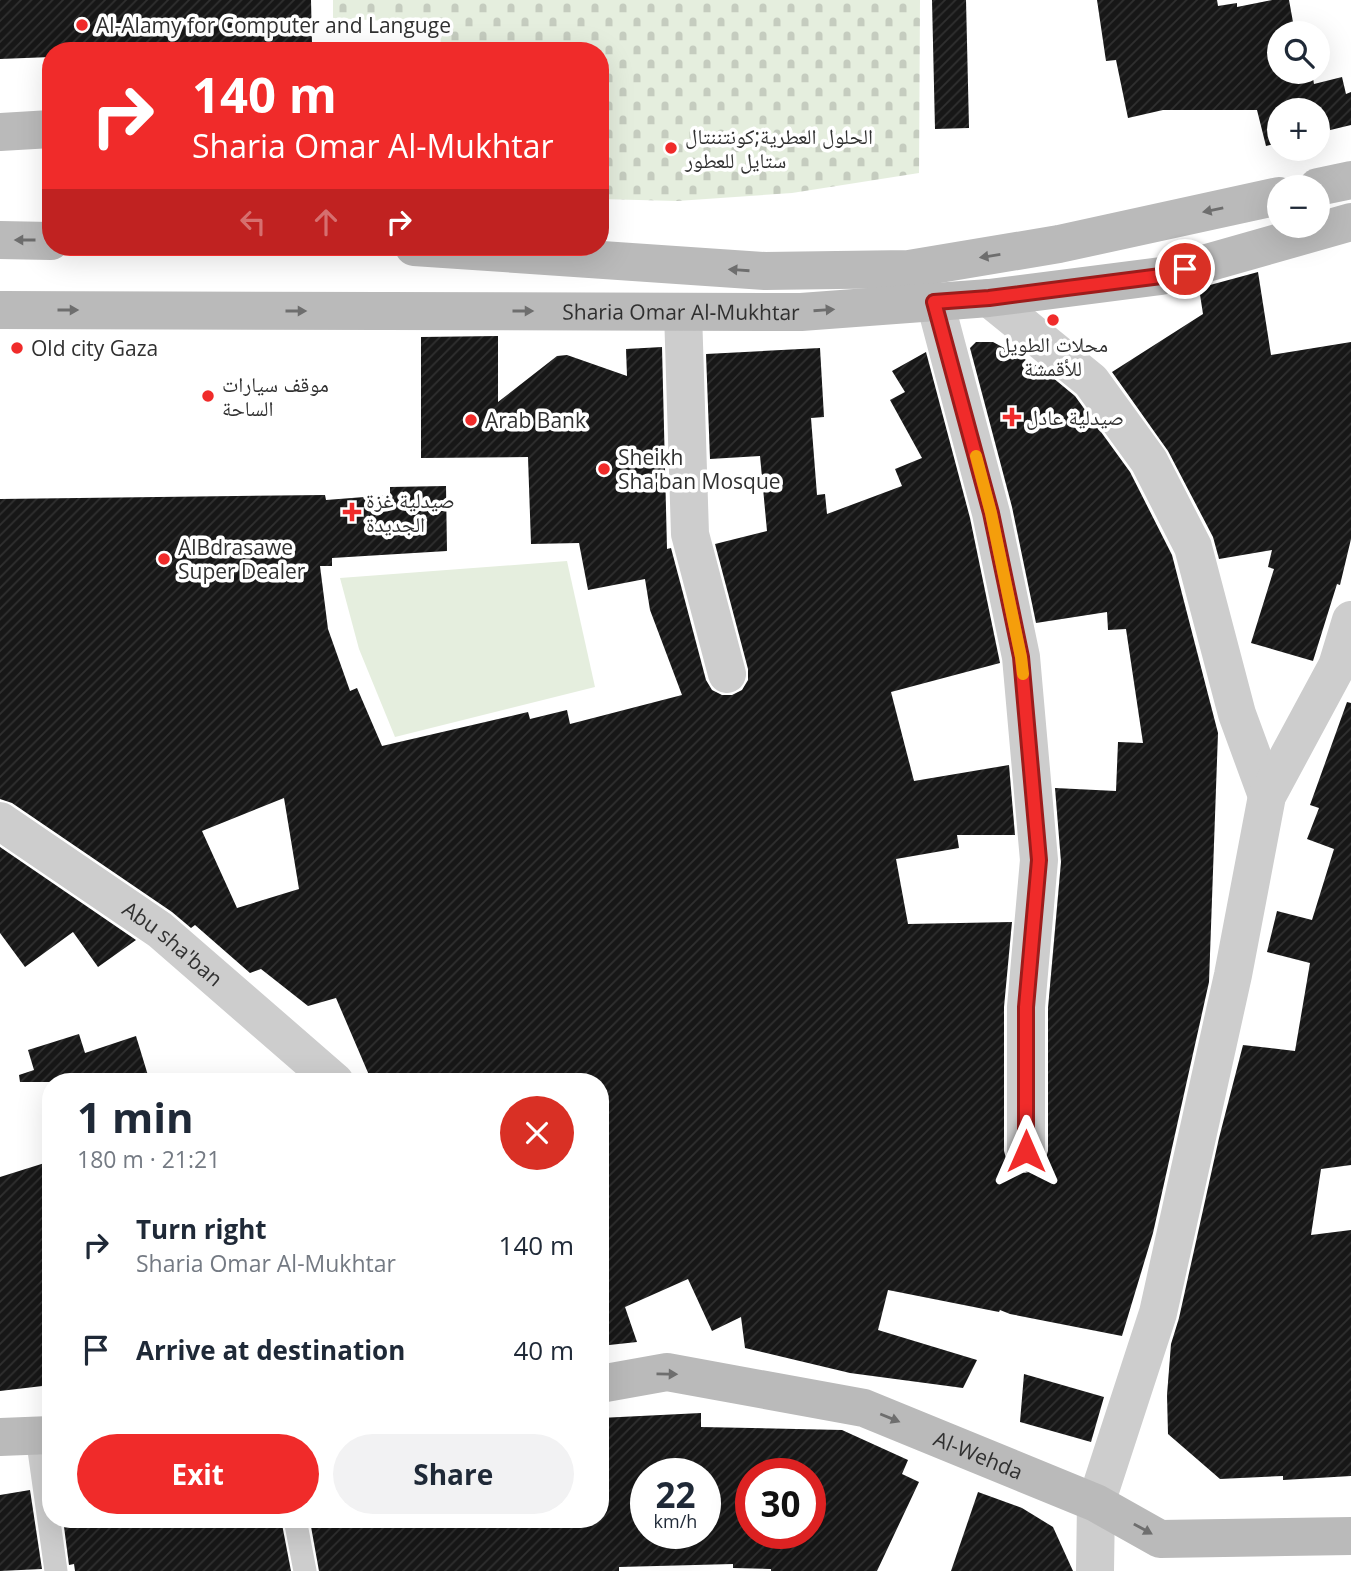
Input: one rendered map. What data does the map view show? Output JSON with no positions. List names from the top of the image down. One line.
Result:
{"streets":{"main road":["Sharia Omar Al-Mukhtar","Al-Wehda"],"street":["Abu sha'ban"]},"one_way":["Al-Wehda"],"places":{"other":["Al-Alamy for Computer and Languge","الحلول العطرية;كونتننتال ستايل للعطور","محلات الطويل للأقمشة","Old city Gaza","موقف سيارات الساحة","Arab Bank","Sheikh Sha'ban Mosque","AlBdrasawe Super Dealer"],"health":["صيدلية عادل","صيدلية غزة الجديدة"]},"page":{"map_buttons":["+","−"],"turn":["140 m","Sharia Omar Al-Mukhtar"],"heading":["1 min","180 m · 21:21"],"list":[{"name":"Turn right","note":"Sharia Omar Al-Mukhtar","value":"140 m"},{"name":"Arrive at destination","value":"40 m"}],"buttons":["Exit","Share"],"speed":"22 km/h","limit":"30"}}
